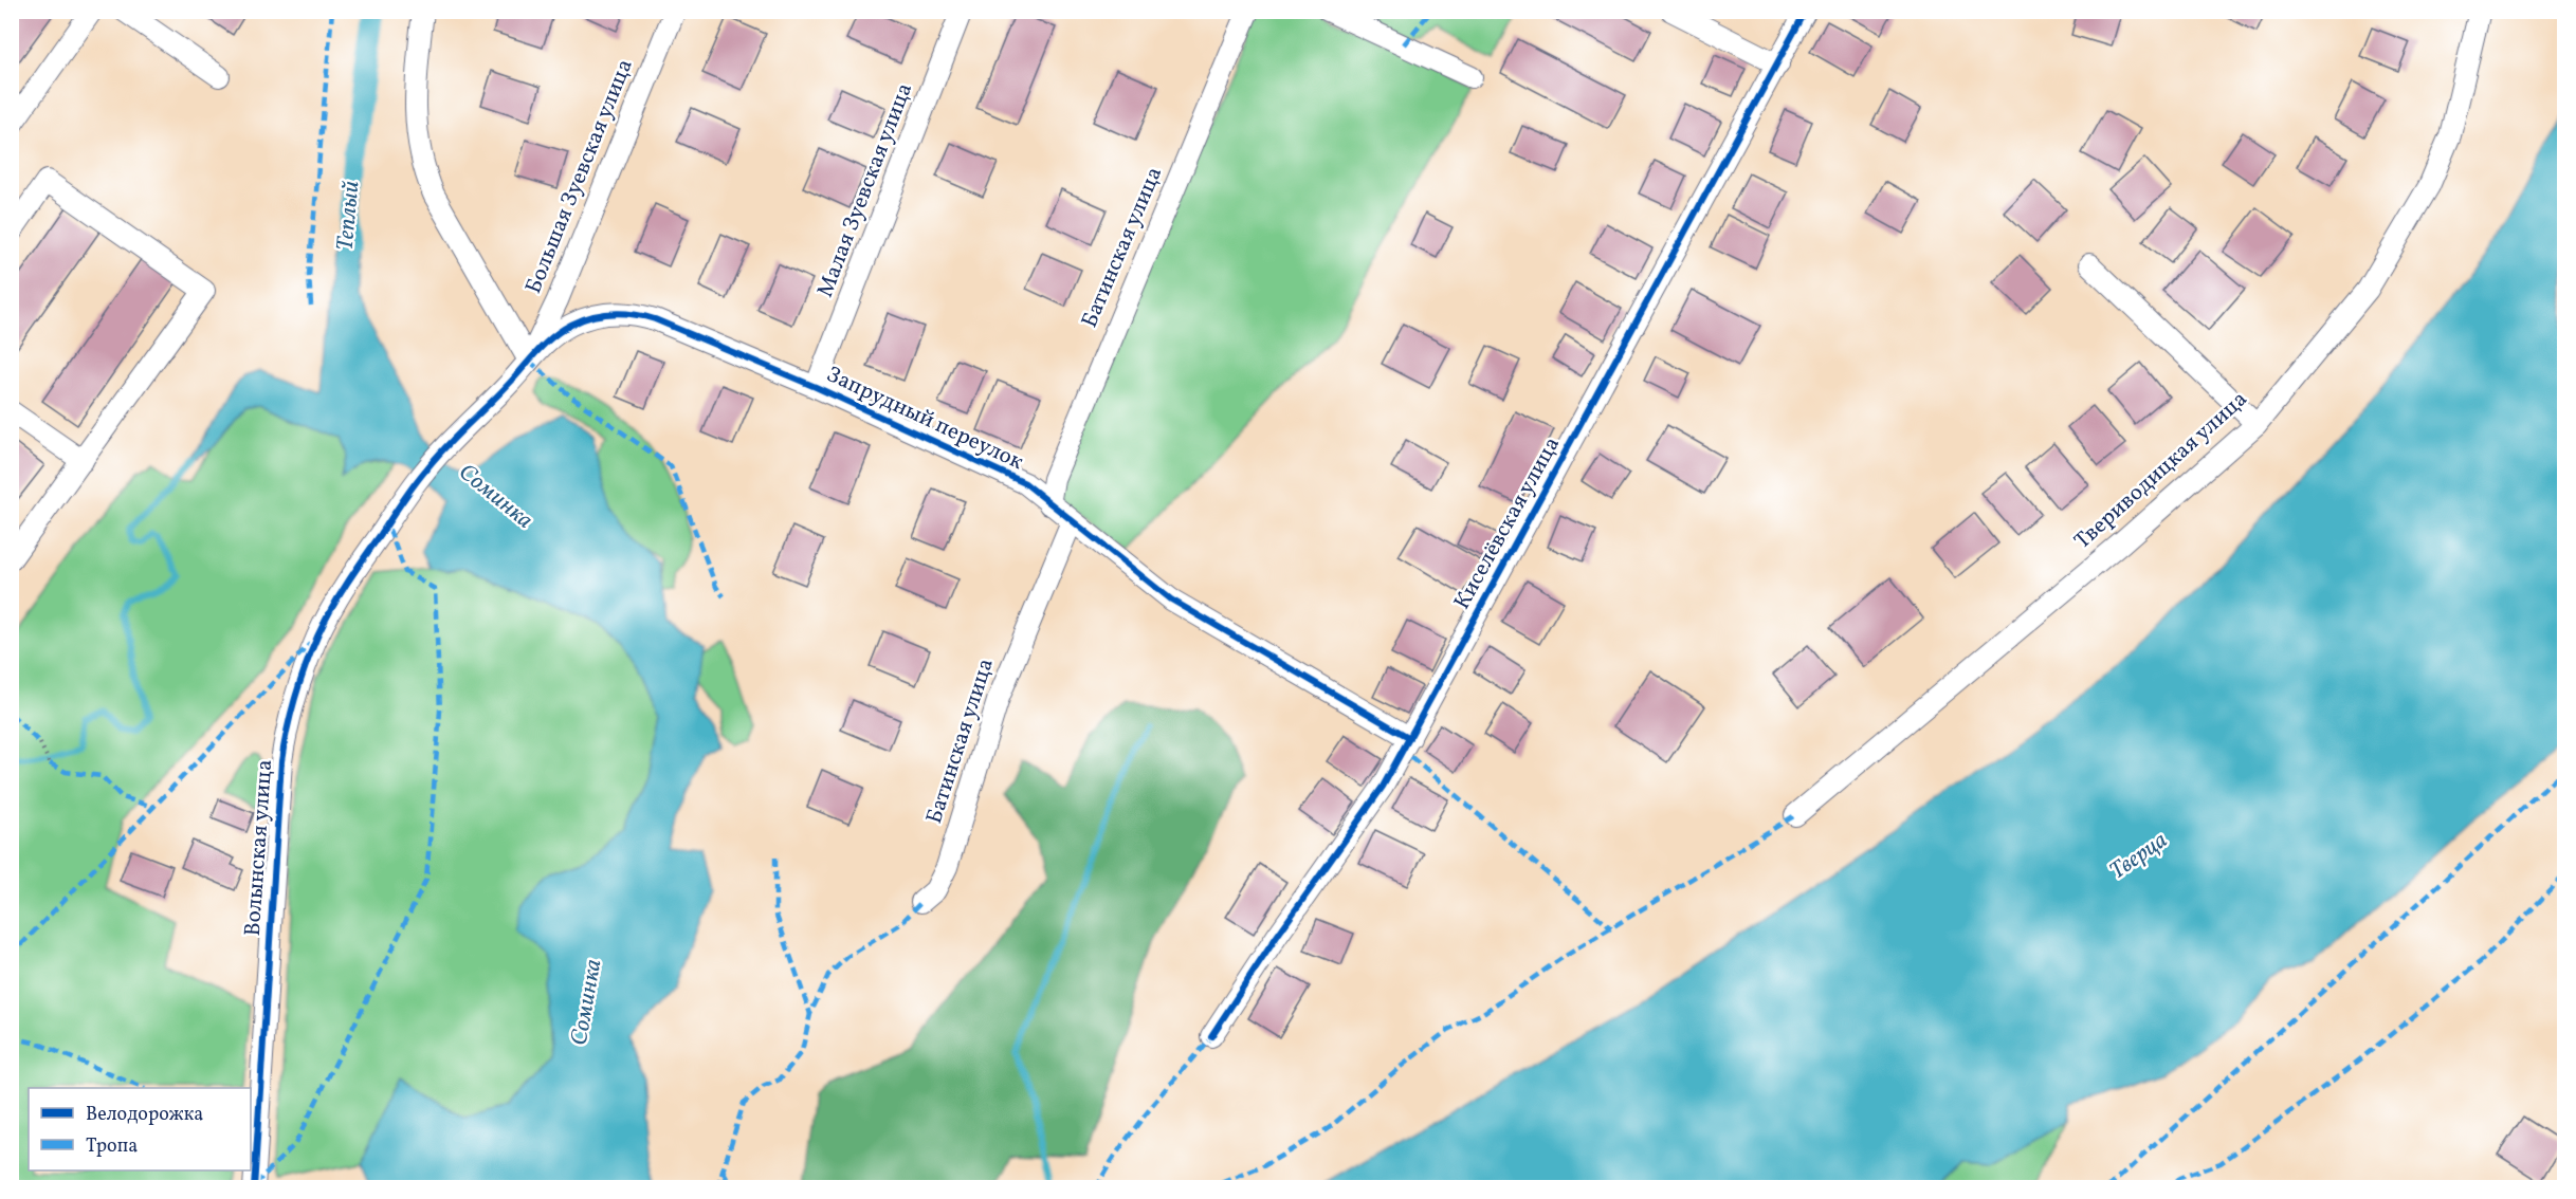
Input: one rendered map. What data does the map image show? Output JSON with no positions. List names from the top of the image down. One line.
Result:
{"streets":{"street":["Большая Зуевская улица","Малая Зуевская улица","Батинская улица","Запрудный переулок","Твериводицкая улица","Киселёвская улица","Волынская улица"]},"crossings":[["Большая Зуевская улица","Запрудный переулок"],["Большая Зуевская улица","Волынская улица"],["Малая Зуевская улица","Запрудный переулок"],["Батинская улица","Запрудный переулок"],["Запрудный переулок","Киселёвская улица"],["Запрудный переулок","Волынская улица"]],"water":["Теплый","Соминка","Тверца"],"legend":["Велодорожка","Тропа"]}
